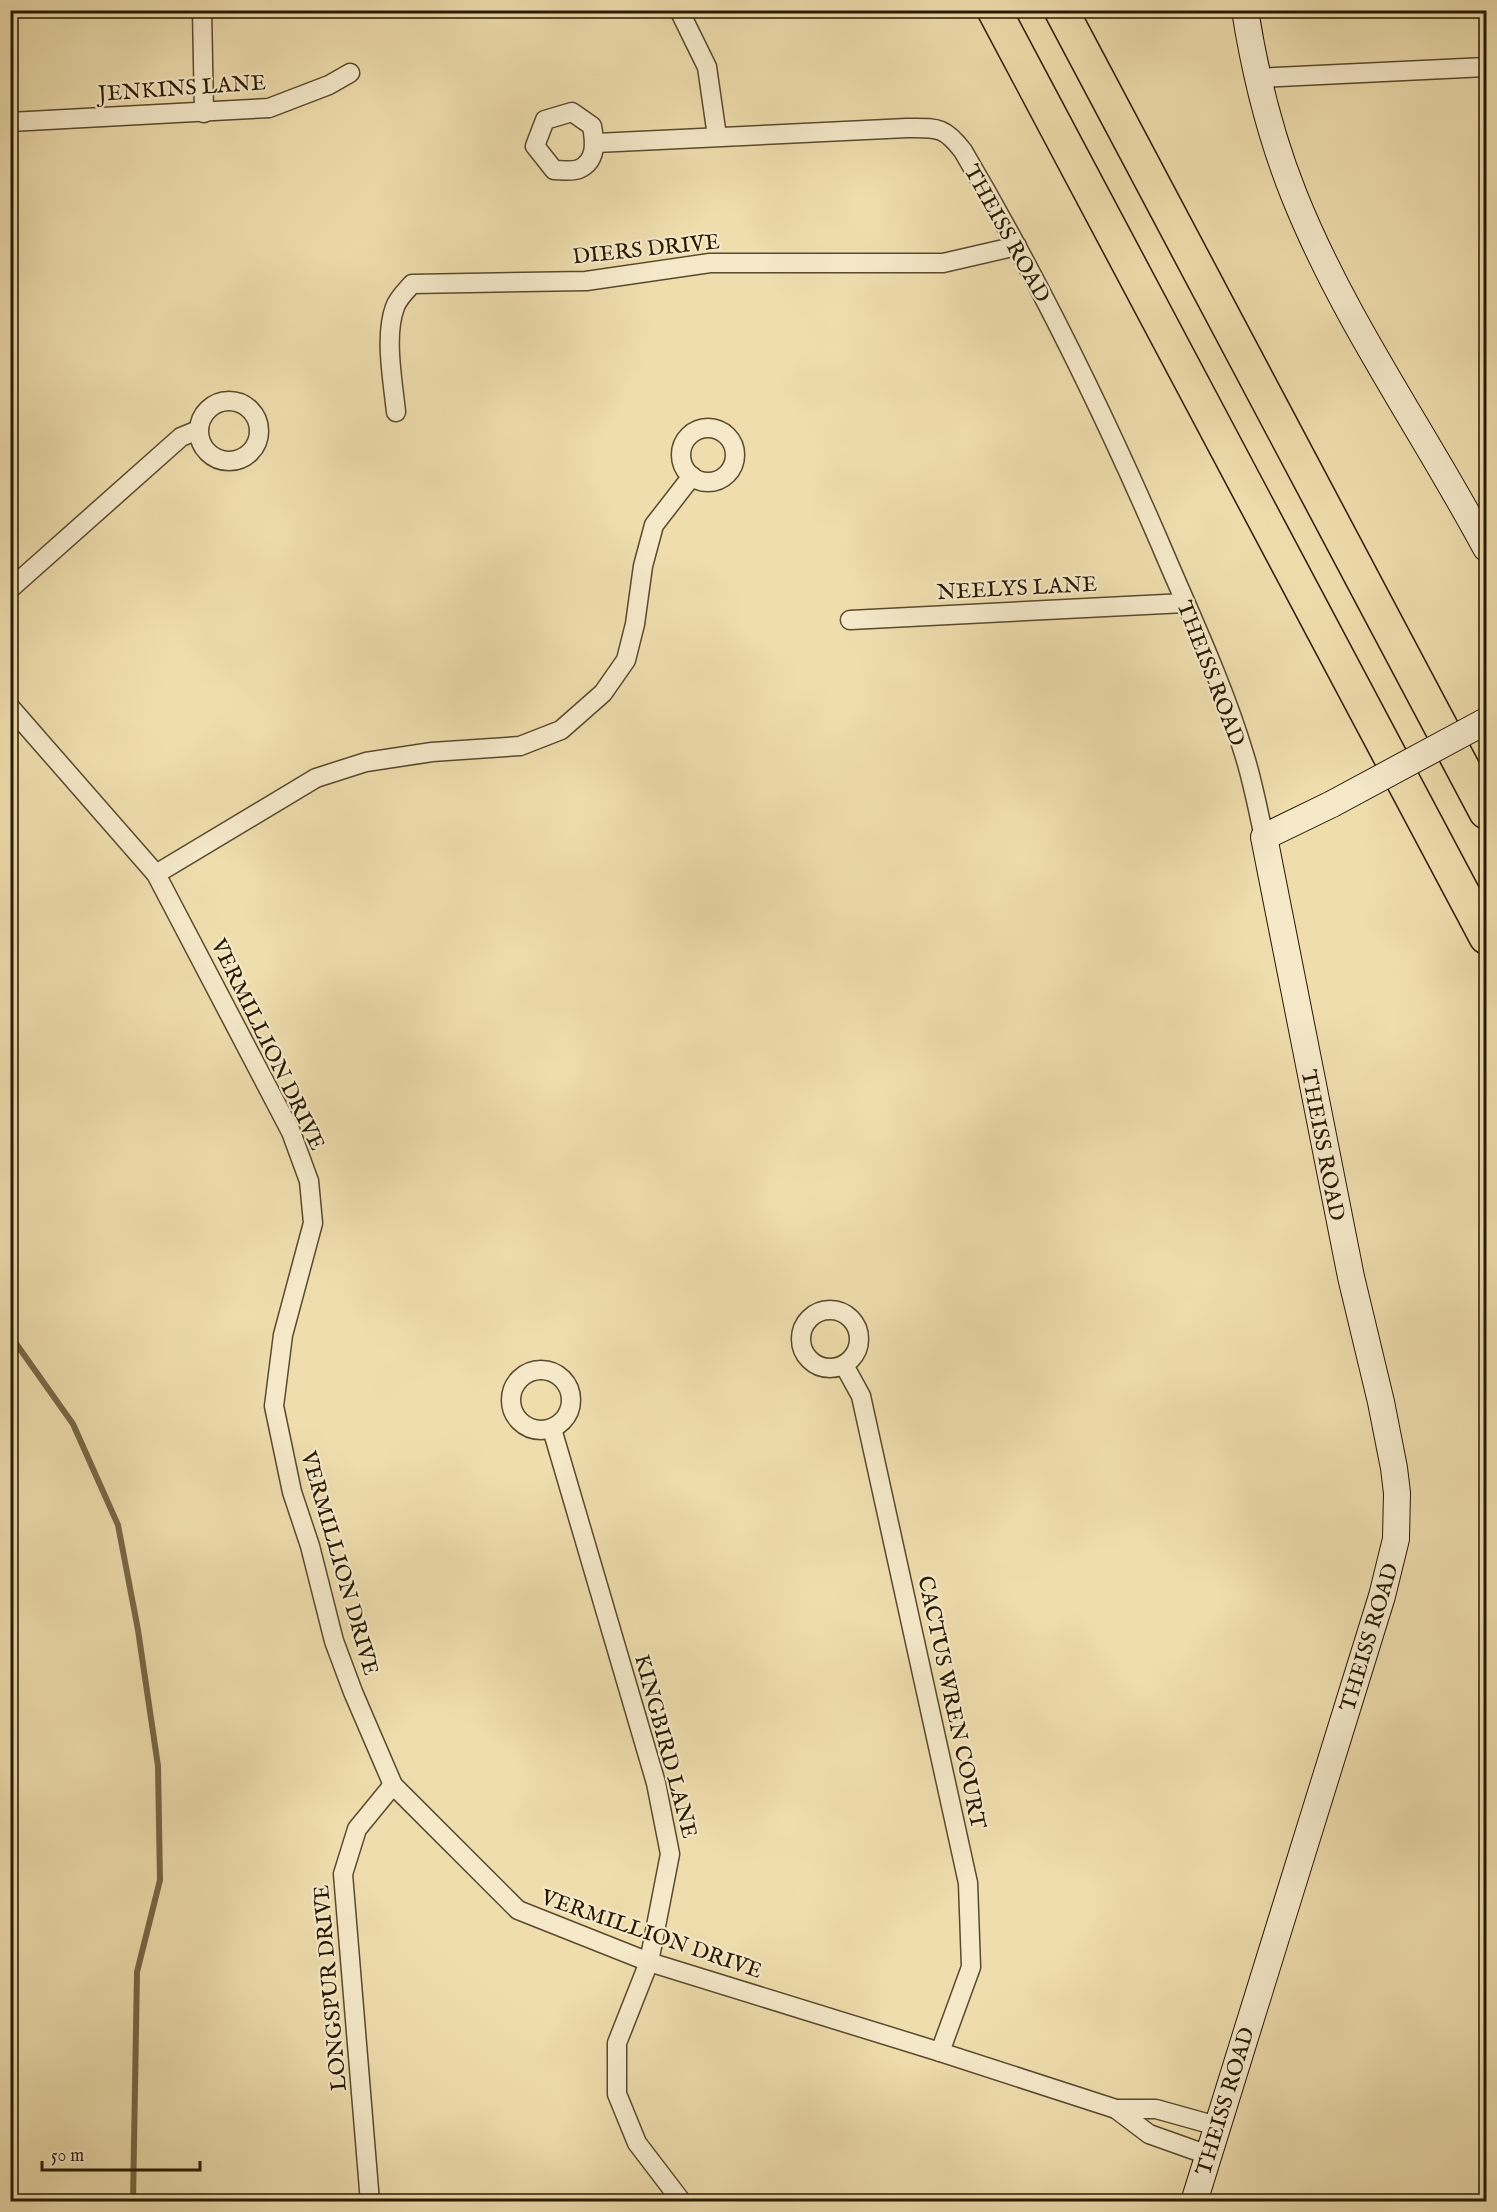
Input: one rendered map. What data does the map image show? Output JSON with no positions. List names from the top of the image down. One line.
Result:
{"streets":{"street":["JENKINS LANE","THEISS ROAD","DIERS DRIVE","NEELYS LANE","VERMILLION DRIVE","CACTUS WREN COURT","KINGBIRD LANE","LONGSPUR DRIVE"]},"crossings":[["THEISS ROAD","DIERS DRIVE"],["THEISS ROAD","NEELYS LANE"],["THEISS ROAD","VERMILLION DRIVE"],["VERMILLION DRIVE","CACTUS WREN COURT"],["VERMILLION DRIVE","KINGBIRD LANE"],["VERMILLION DRIVE","LONGSPUR DRIVE"]],"scale_bar":"50 m"}
